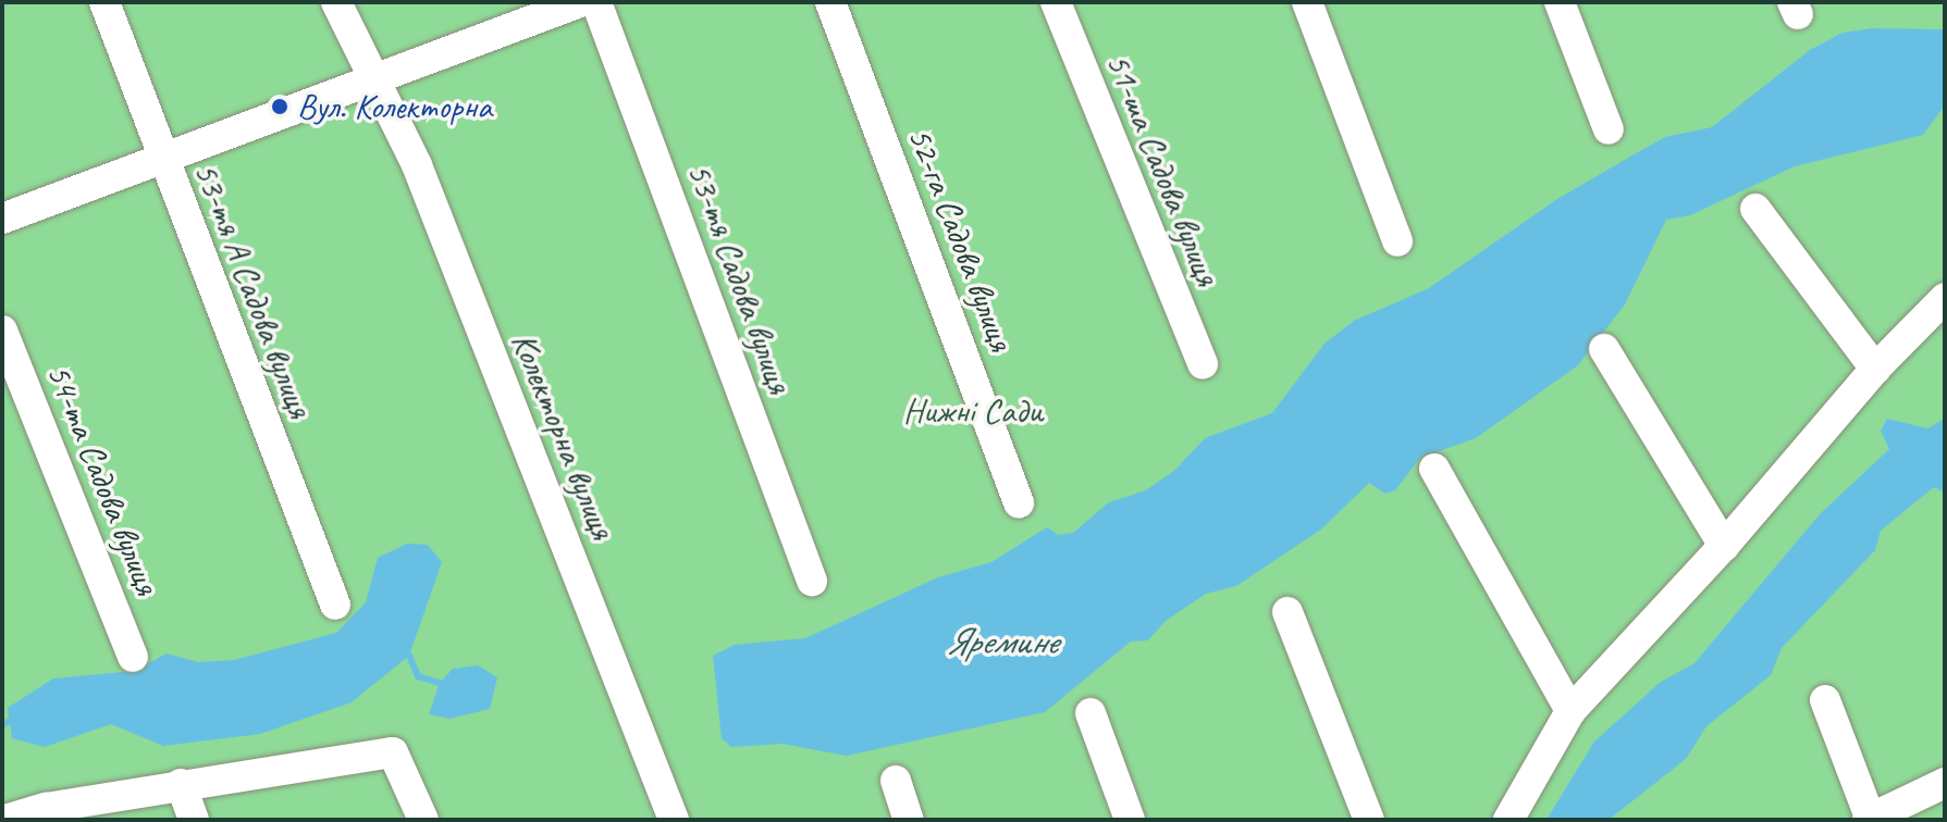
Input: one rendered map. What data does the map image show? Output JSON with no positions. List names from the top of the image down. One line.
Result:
{"streets":{"street":["51-ша Садова вулиця","52-га Садова вулиця","53-тя Садова вулиця","53-тя А Садова вулиця","Колекторна вулиця","54-та Садова вулиця"]},"water":["Яремине"],"parks":["Нижні Сади"],"places":["Вул. Колекторна"]}
